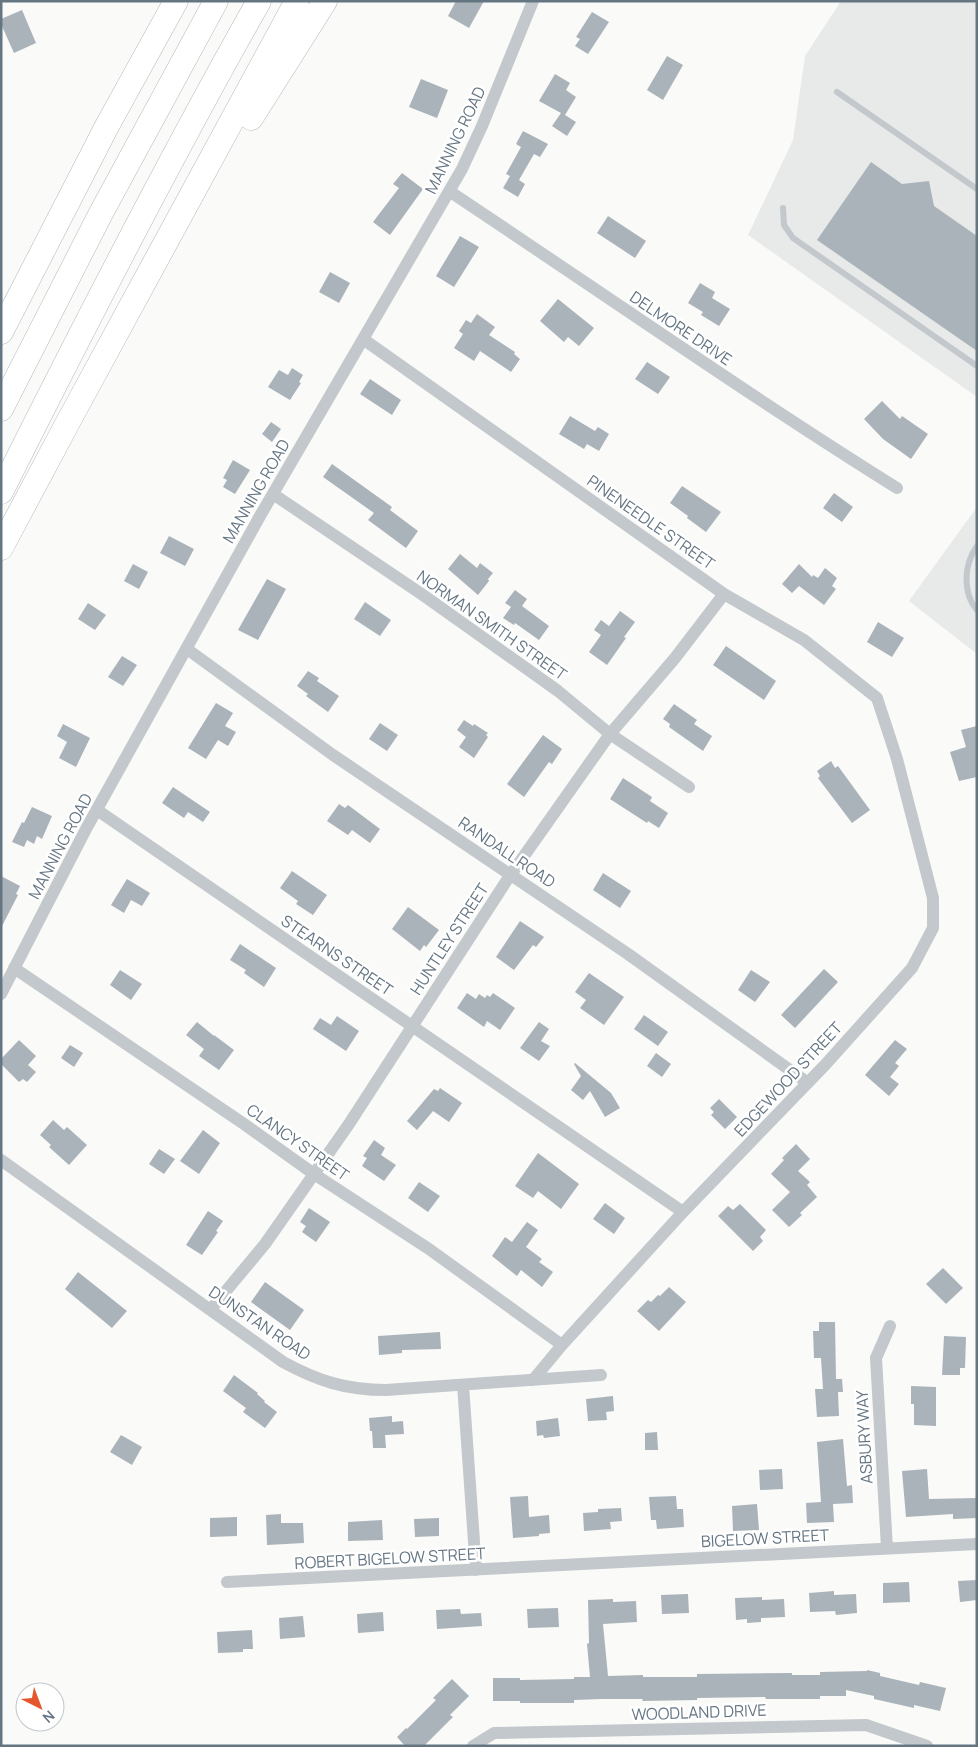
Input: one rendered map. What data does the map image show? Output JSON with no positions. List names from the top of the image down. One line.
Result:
{"streets":{"street":["MANNING ROAD","DELMORE DRIVE","PINENEEDLE STREET","NORMAN SMITH STREET","RANDALL ROAD","HUNTLEY STREET","STEARNS STREET","EDGEWOOD STREET","CLANCY STREET","DUNSTAN ROAD","ASBURY WAY","BIGELOW STREET","ROBERT BIGELOW STREET","WOODLAND DRIVE"]},"crossings":[["MANNING ROAD","DELMORE DRIVE"],["MANNING ROAD","PINENEEDLE STREET"],["MANNING ROAD","NORMAN SMITH STREET"],["MANNING ROAD","RANDALL ROAD"],["MANNING ROAD","STEARNS STREET"],["MANNING ROAD","CLANCY STREET"],["PINENEEDLE STREET","HUNTLEY STREET"],["PINENEEDLE STREET","EDGEWOOD STREET"],["NORMAN SMITH STREET","HUNTLEY STREET"],["RANDALL ROAD","HUNTLEY STREET"],["RANDALL ROAD","EDGEWOOD STREET"],["HUNTLEY STREET","STEARNS STREET"],["HUNTLEY STREET","CLANCY STREET"],["HUNTLEY STREET","DUNSTAN ROAD"],["STEARNS STREET","EDGEWOOD STREET"],["EDGEWOOD STREET","CLANCY STREET"],["EDGEWOOD STREET","DUNSTAN ROAD"],["ASBURY WAY","BIGELOW STREET"],["BIGELOW STREET","ROBERT BIGELOW STREET"]],"north":"bottom right"}
